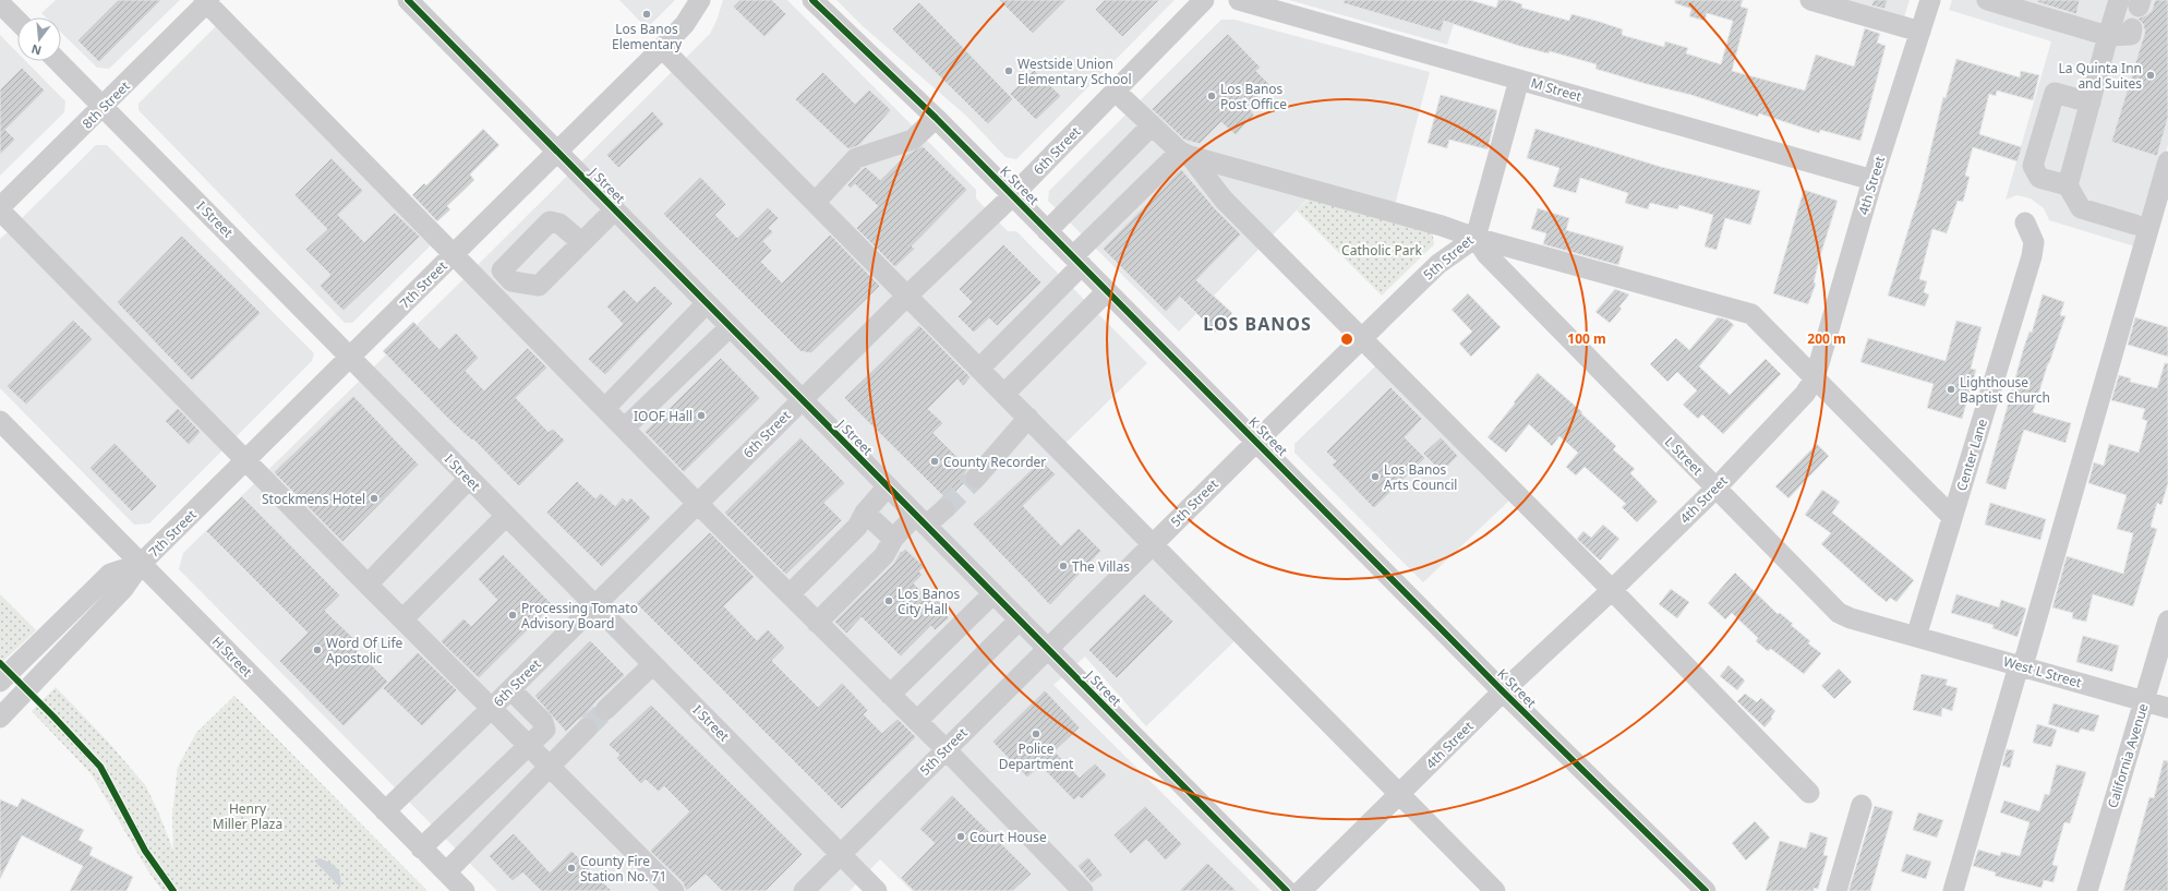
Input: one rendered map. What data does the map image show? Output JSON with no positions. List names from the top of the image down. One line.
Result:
{"streets":{"street":["M Street","8th Street","6th Street","J Street","K Street","4th Street","I Street","5th Street","7th Street","Center Lane","L Street","H Street","West L Street","California Avenue"]},"crossings":[["M Street","4th Street"],["M Street","5th Street"],["8th Street","I Street"],["6th Street","J Street"],["6th Street","K Street"],["6th Street","I Street"],["6th Street","H Street"],["J Street","5th Street"],["J Street","7th Street"],["K Street","4th Street"],["K Street","5th Street"],["4th Street","L Street"],["I Street","5th Street"],["I Street","7th Street"],["5th Street","L Street"],["7th Street","H Street"],["Center Lane","L Street"],["Center Lane","West L Street"],["L Street","West L Street"],["West L Street","California Avenue"]],"districts":["LOS BANOS"],"parks":["Catholic Park","Henry Miller Plaza"],"places":["Los Banos Elementary","Westside Union Elementary School","La Quinta Inn and Suites","Los Banos Post Office","Lighthouse Baptist Church","IOOF Hall","County Recorder","Los Banos Arts Council","Stockmens Hotel","The Villas","Los Banos City Hall","Processing Tomato Advisory Board","Word Of Life Apostolic","Police Department","Court House","County Fire Station No. 71"],"north":"bottom","rings":["100 m","200 m"]}
